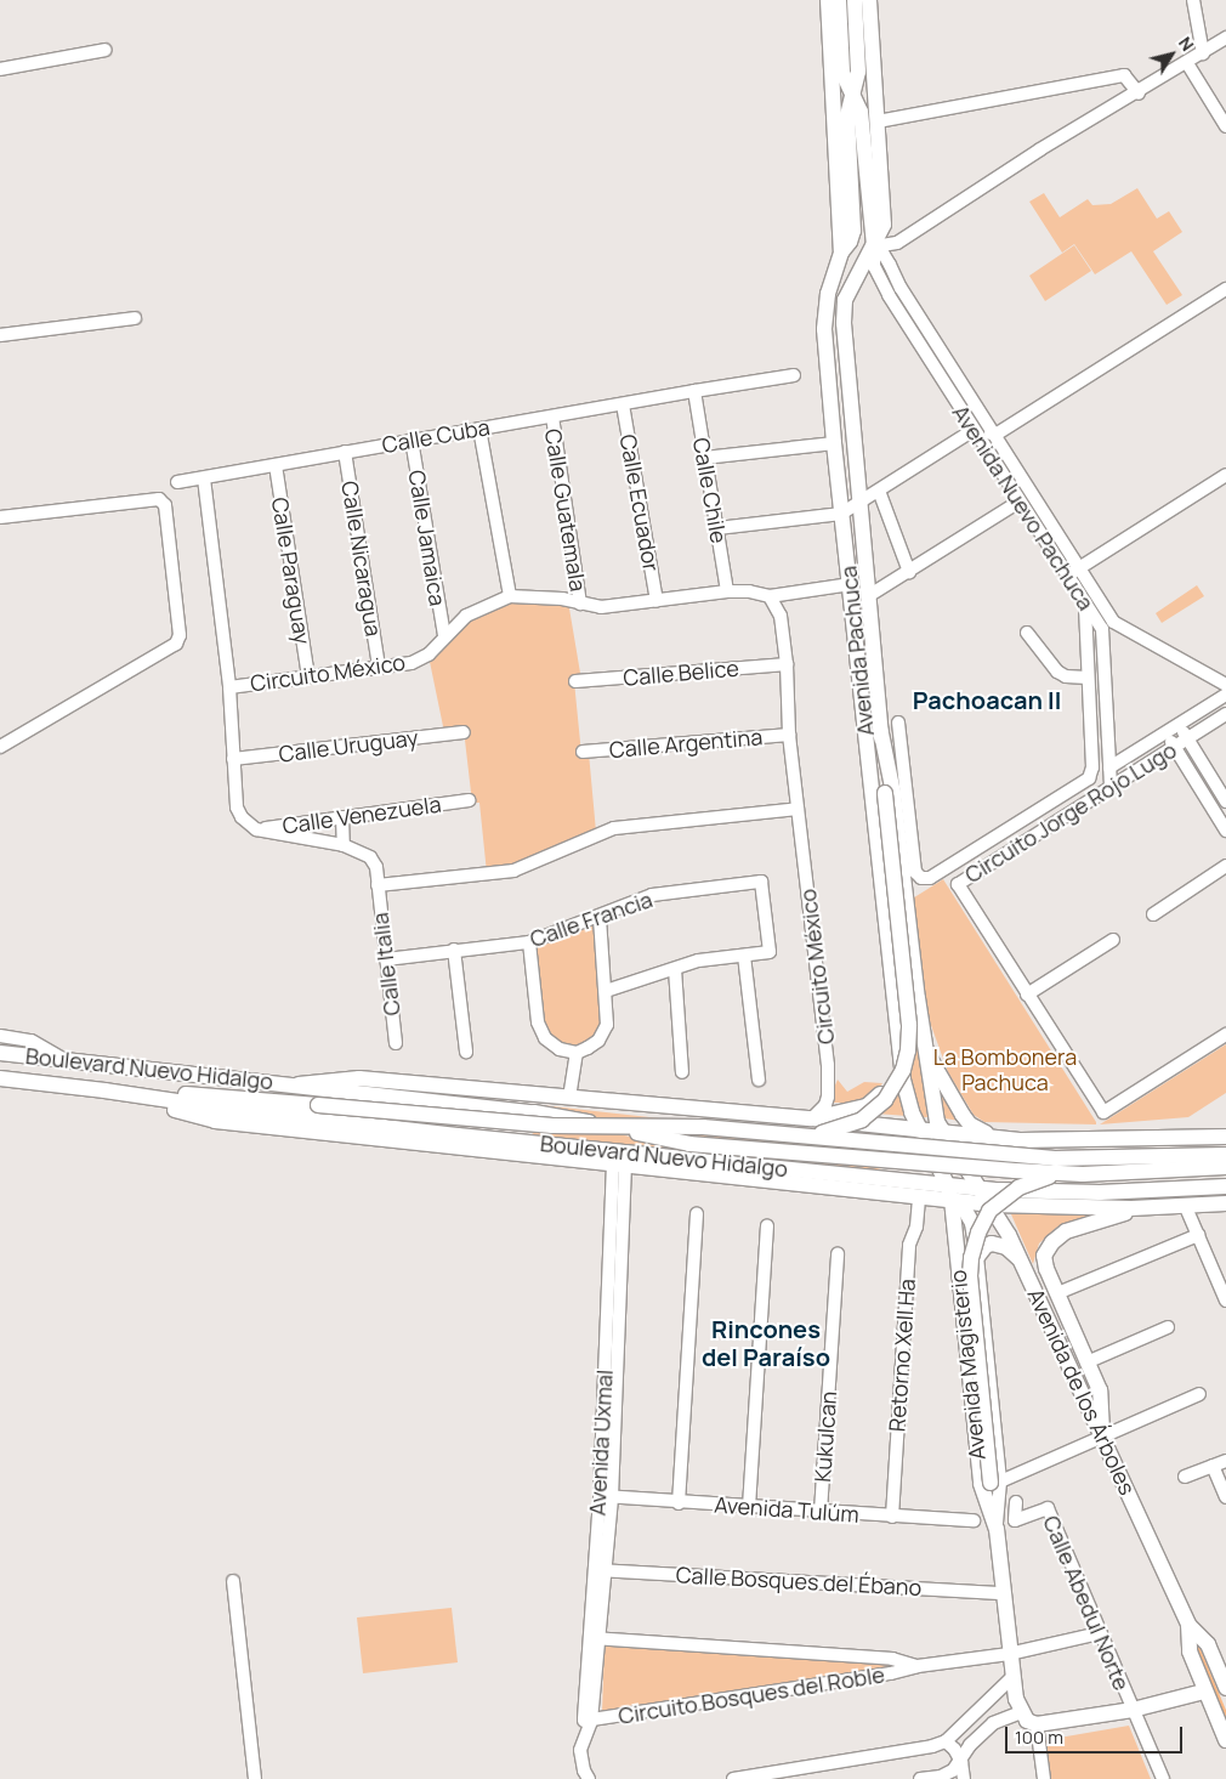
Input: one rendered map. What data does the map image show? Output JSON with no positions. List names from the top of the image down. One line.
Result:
{"streets":{"main road":["Avenida Nuevo Pachuca","Avenida Pachuca","Boulevard Nuevo Hidalgo","Avenida Magisterio","Avenida de los Árboles"],"street":["Calle Cuba","Calle Chile","Calle Ecuador","Calle Guatemala","Calle Jamaica","Calle Nicaragua","Calle Paraguay","Circuito México","Calle Belice","Calle Argentina","Calle Uruguay","Circuito Jorge Rojo Lugo","Calle Venezuela","Calle Francia","Calle Italia","Retorno Xell Ha","Kukulcan","Avenida Uxmal","Avenida Tulúm","Calle Bosques del Ébano","Calle Abedul Norte","Circuito Bosques del Roble"]},"crossings":[["Calle Cuba","Calle Chile"],["Calle Cuba","Calle Ecuador"],["Calle Cuba","Calle Guatemala"],["Calle Cuba","Calle Jamaica"],["Calle Cuba","Calle Nicaragua"],["Calle Cuba","Calle Paraguay"],["Calle Chile","Circuito México"],["Calle Ecuador","Circuito México"],["Avenida Nuevo Pachuca","Avenida Pachuca"],["Avenida Nuevo Pachuca","Circuito Jorge Rojo Lugo"],["Calle Guatemala","Circuito México"],["Calle Jamaica","Circuito México"],["Calle Nicaragua","Circuito México"],["Calle Paraguay","Circuito México"],["Avenida Pachuca","Boulevard Nuevo Hidalgo"],["Circuito México","Calle Belice"],["Circuito México","Calle Argentina"],["Circuito México","Calle Uruguay"],["Circuito México","Calle Venezuela"],["Circuito México","Boulevard Nuevo Hidalgo"],["Calle Francia","Calle Italia"],["Boulevard Nuevo Hidalgo","Avenida Magisterio"],["Boulevard Nuevo Hidalgo","Avenida de los Árboles"],["Retorno Xell Ha","Avenida Tulúm"],["Avenida Magisterio","Calle Bosques del Ébano"],["Avenida Magisterio","Circuito Bosques del Roble"],["Kukulcan","Avenida Tulúm"],["Avenida Uxmal","Avenida Tulúm"],["Avenida Uxmal","Calle Bosques del Ébano"],["Avenida Uxmal","Circuito Bosques del Roble"],["Calle Abedul Norte","Circuito Bosques del Roble"]],"districts":["Pachoacan II","Rincones del Paraíso"],"parks":["La Bombonera Pachuca"],"scale_bar":"100 m","north":"top right"}
